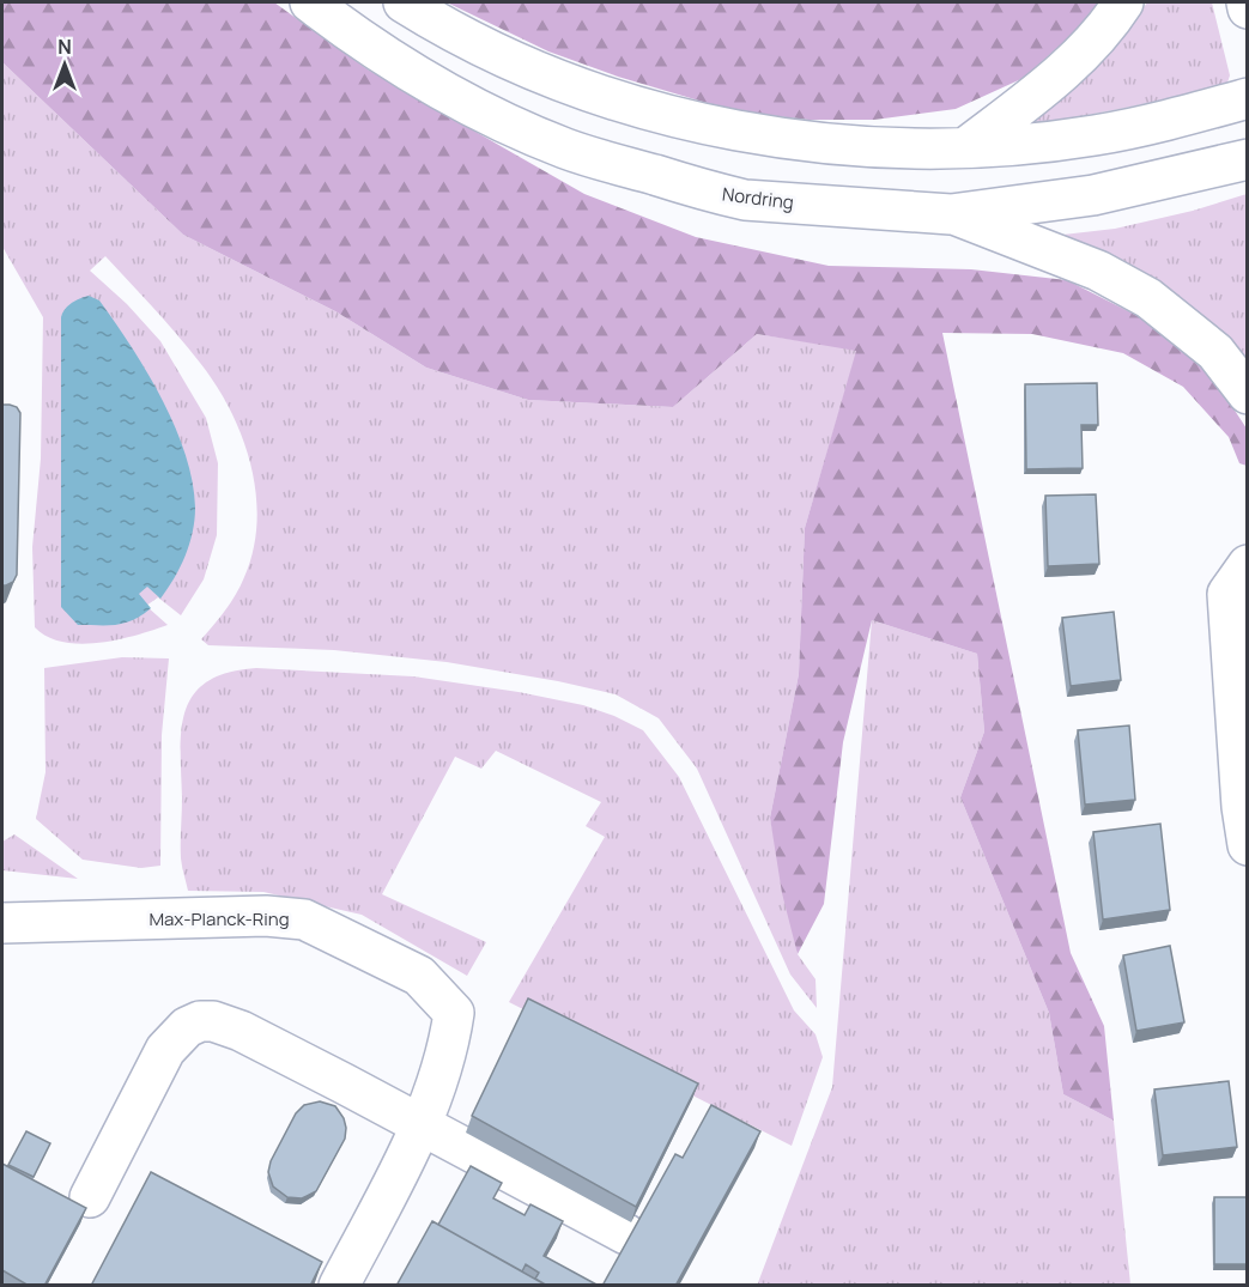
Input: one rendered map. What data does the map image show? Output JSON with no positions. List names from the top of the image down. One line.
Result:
{"streets":{"street":["Nordring","Max-Planck-Ring"]},"north":"top"}
